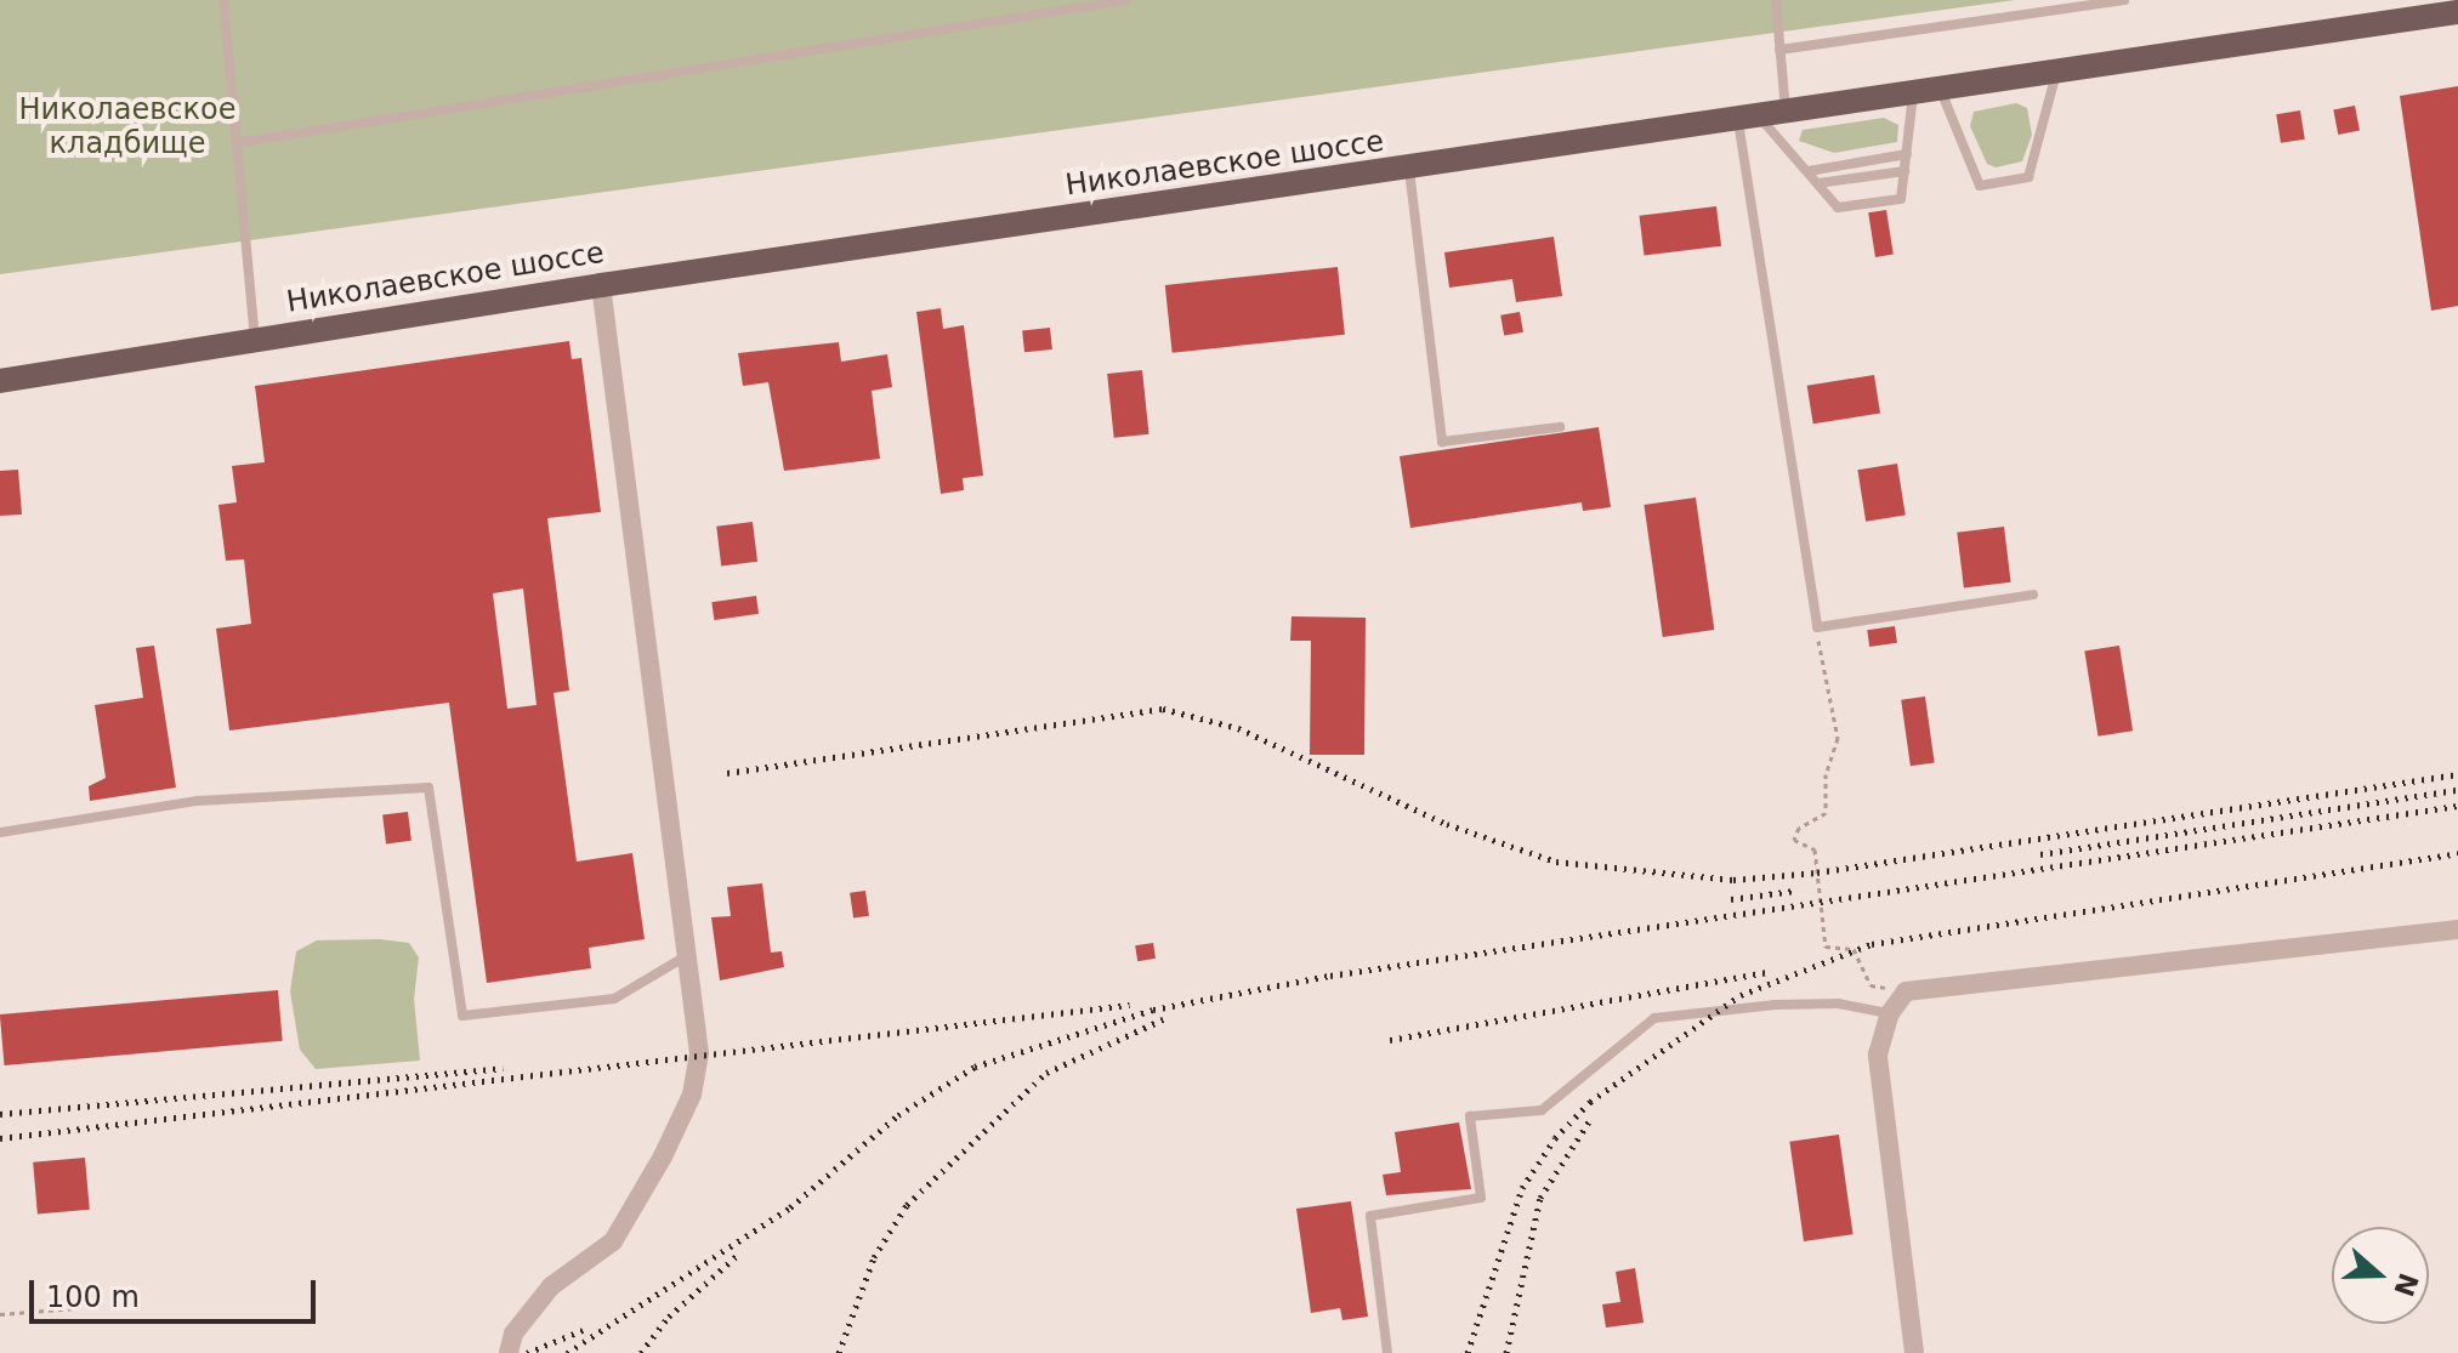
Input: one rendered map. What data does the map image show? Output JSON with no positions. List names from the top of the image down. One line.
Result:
{"streets":{"main road":["Николаевское шоссе"]},"parks":["Николаевское кладбище"],"scale_bar":"100 m","north":"right"}
